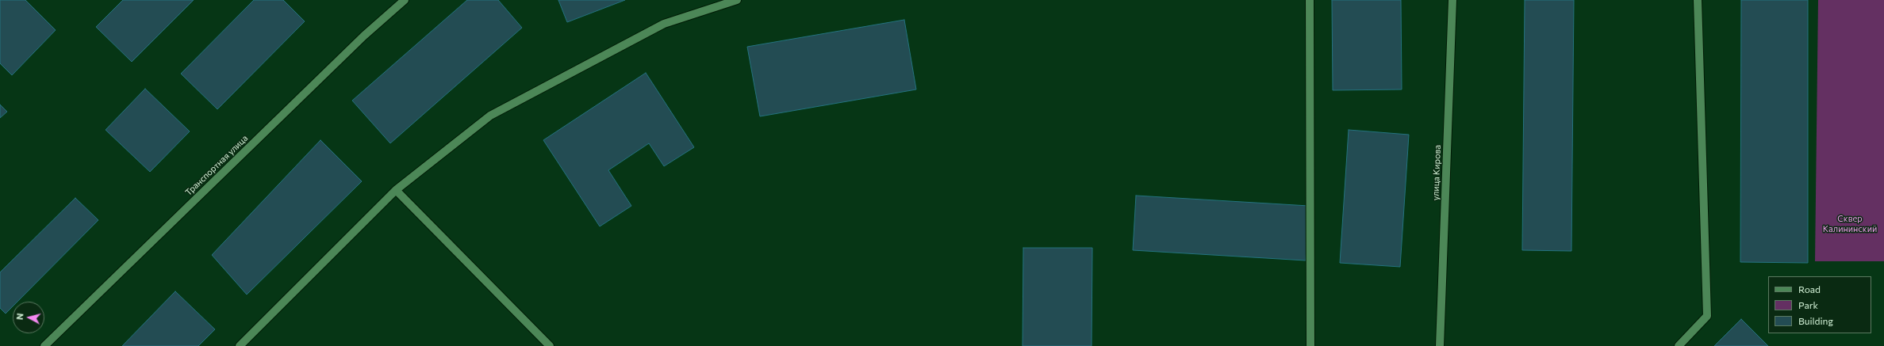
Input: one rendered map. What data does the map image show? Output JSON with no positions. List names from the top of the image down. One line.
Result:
{"streets":{"street":["Транспортная улица","улица Кирова"]},"parks":["Сквер Калининский"],"legend":["Road","Park","Building"],"north":"left"}
